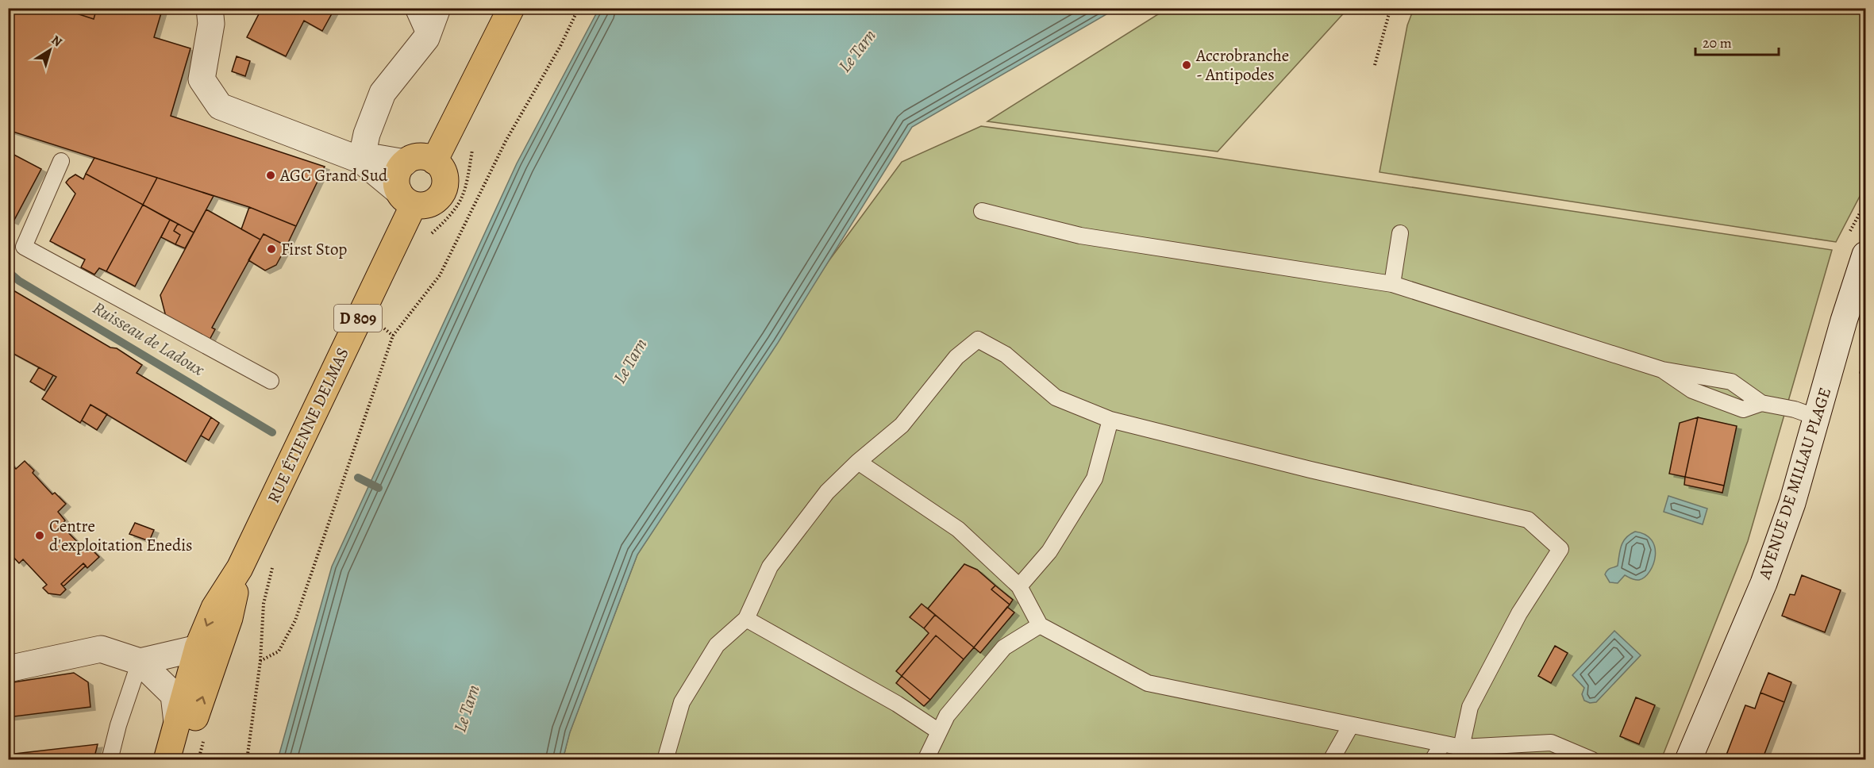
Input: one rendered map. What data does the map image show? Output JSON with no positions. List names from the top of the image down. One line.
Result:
{"streets":{"main road":["D 809","RUE ÉTIENNE DELMAS"],"street":["AVENUE DE MILLAU PLAGE"]},"water":["Le Tarn","Ruisseau de Ladoux"],"places":["Accrobranche - Antipodes","AGC Grand Sud","First Stop","Centre d'exploitation Enedis"],"scale_bar":"20 m","north":"top right"}
